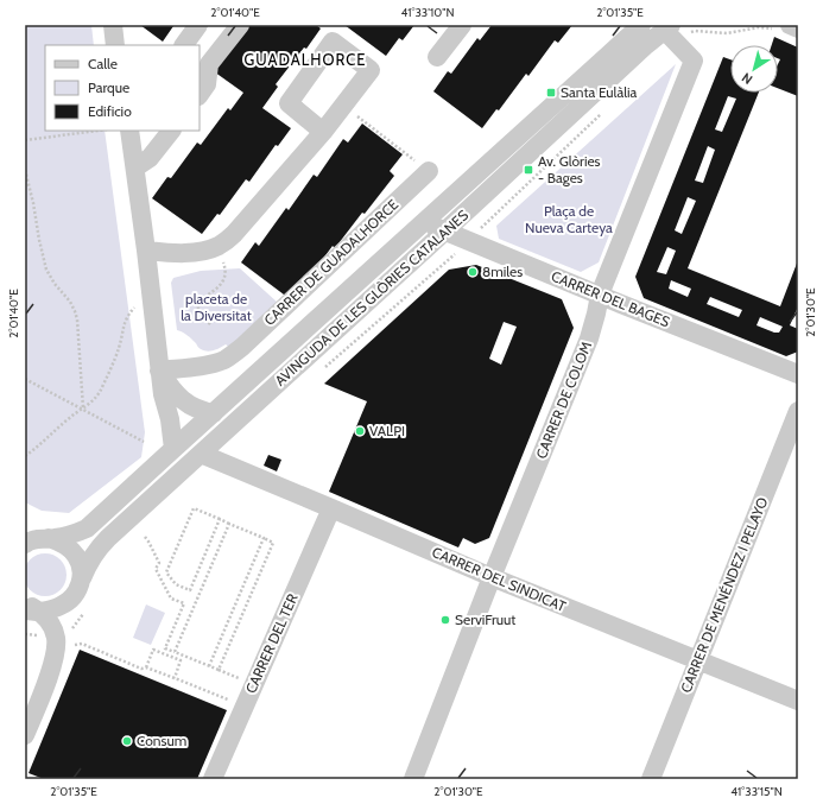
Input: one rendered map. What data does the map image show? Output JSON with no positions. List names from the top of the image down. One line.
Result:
{"streets":{"street":["CARRER DE GUADALHORCE","AVINGUDA DE LES GLÒRIES CATALANES","CARRER DEL BAGES","CARRER DE COLOM","CARRER DEL SINDICAT","CARRER DE MENÉNDEZ I PELAYO","CARRER DEL TER"]},"crossings":[["AVINGUDA DE LES GLÒRIES CATALANES","CARRER DEL BAGES"],["AVINGUDA DE LES GLÒRIES CATALANES","CARRER DE COLOM"],["AVINGUDA DE LES GLÒRIES CATALANES","CARRER DEL SINDICAT"],["CARRER DEL BAGES","CARRER DE COLOM"],["CARRER DE COLOM","CARRER DEL SINDICAT"],["CARRER DEL SINDICAT","CARRER DE MENÉNDEZ I PELAYO"],["CARRER DEL SINDICAT","CARRER DEL TER"]],"districts":["GUADALHORCE"],"parks":["Plaça de Nueva Carteya","placeta de la Diversitat"],"places":{"transit":["Santa Eulàlia","Av. Glòries - Bages"],"other":["8miles","VALPI","ServiFruut","Consum"]},"legend":["Calle","Parque","Edificio"],"north":"bottom left","coordinates":["2°01'40\"E","41°33'10\"N","2°01'35\"E","2°01'30\"E","41°33'15\"N"]}
